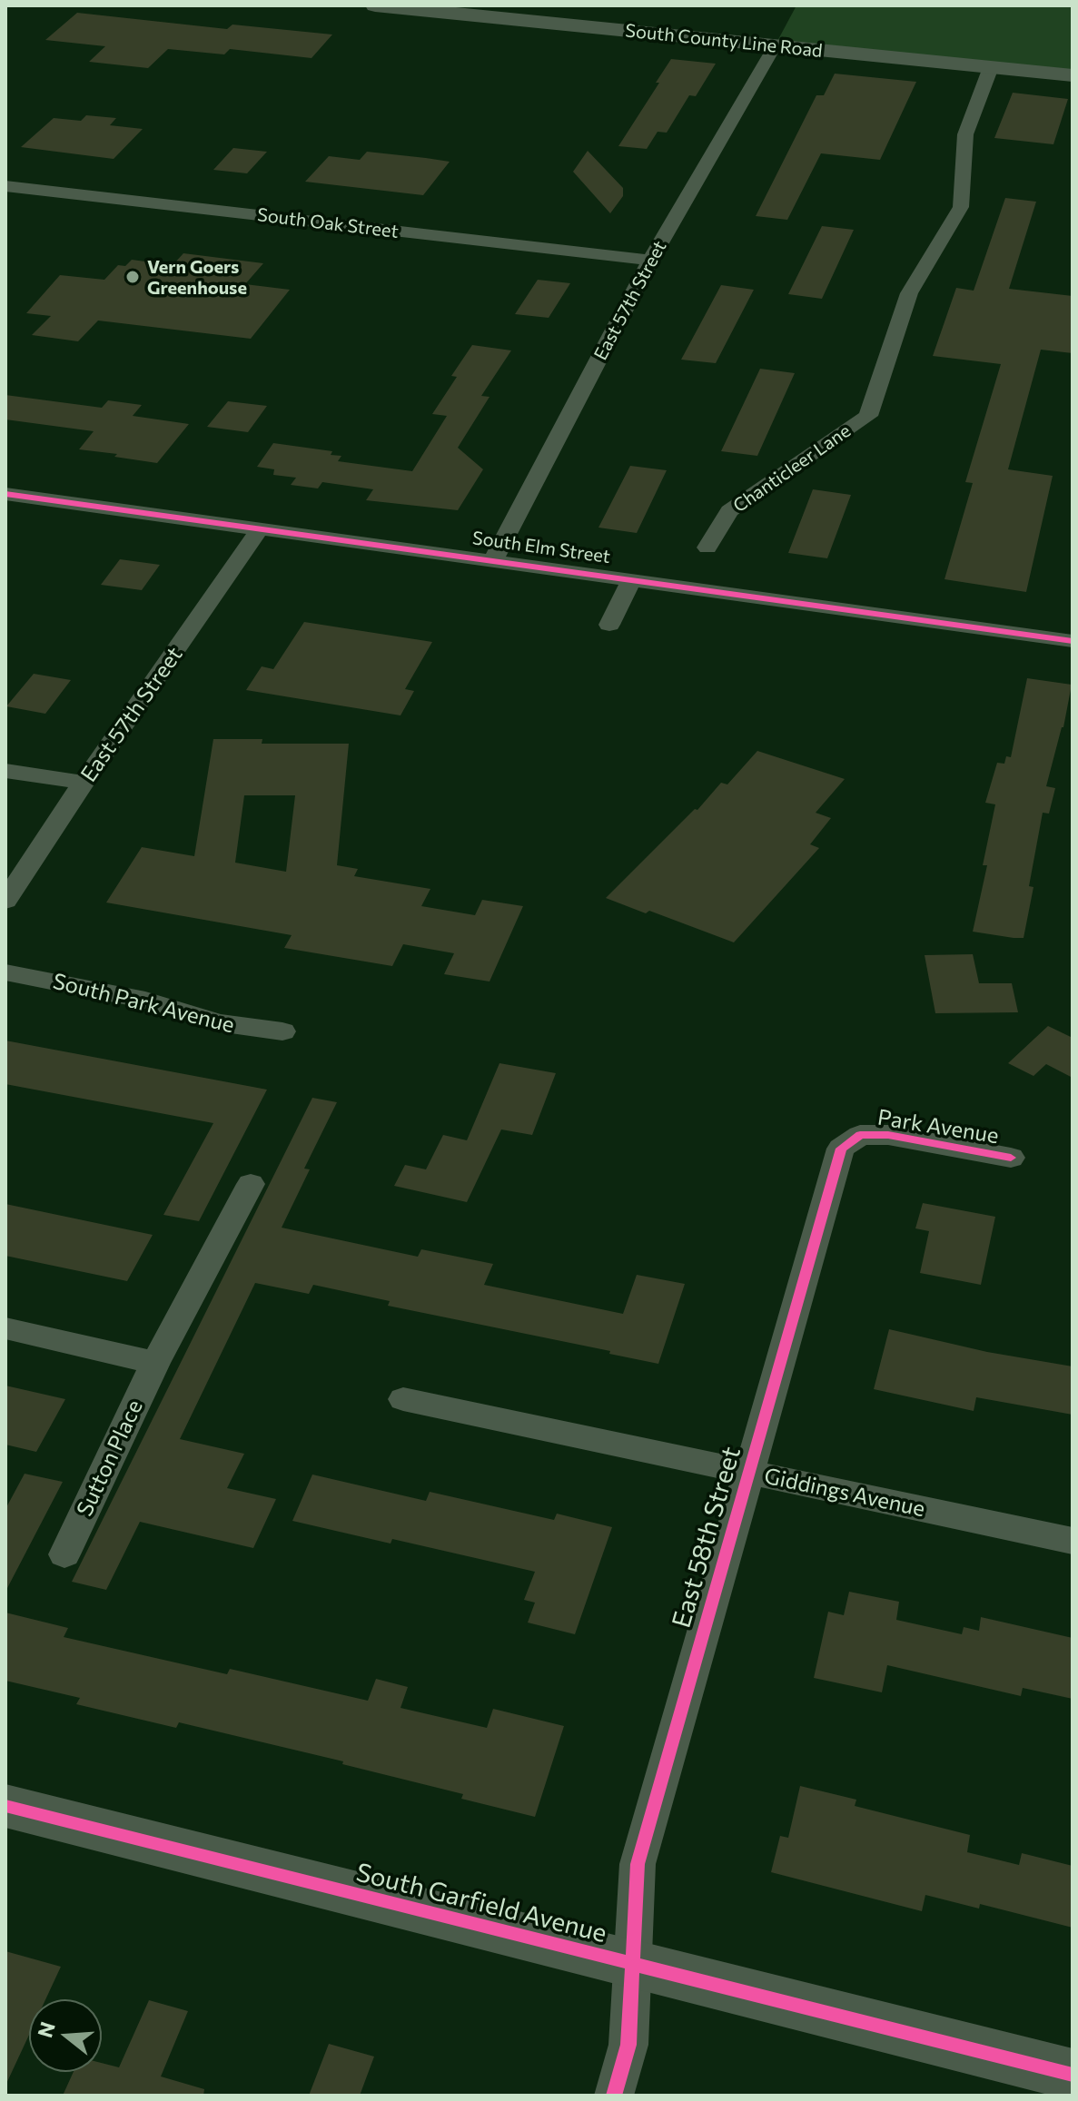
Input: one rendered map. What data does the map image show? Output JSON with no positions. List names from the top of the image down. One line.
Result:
{"streets":{"main road":["South County Line Road","South Garfield Avenue"],"street":["South Oak Street","East 57th Street","Chanticleer Lane","South Elm Street","South Park Avenue","Park Avenue","Sutton Place","Giddings Avenue","East 58th Street"]},"crossings":[["South County Line Road","East 57th Street"],["South County Line Road","Chanticleer Lane"],["South Oak Street","East 57th Street"],["East 57th Street","South Elm Street"],["Park Avenue","East 58th Street"],["Giddings Avenue","East 58th Street"],["East 58th Street","South Garfield Avenue"]],"places":["Vern Goers Greenhouse"],"north":"left"}
